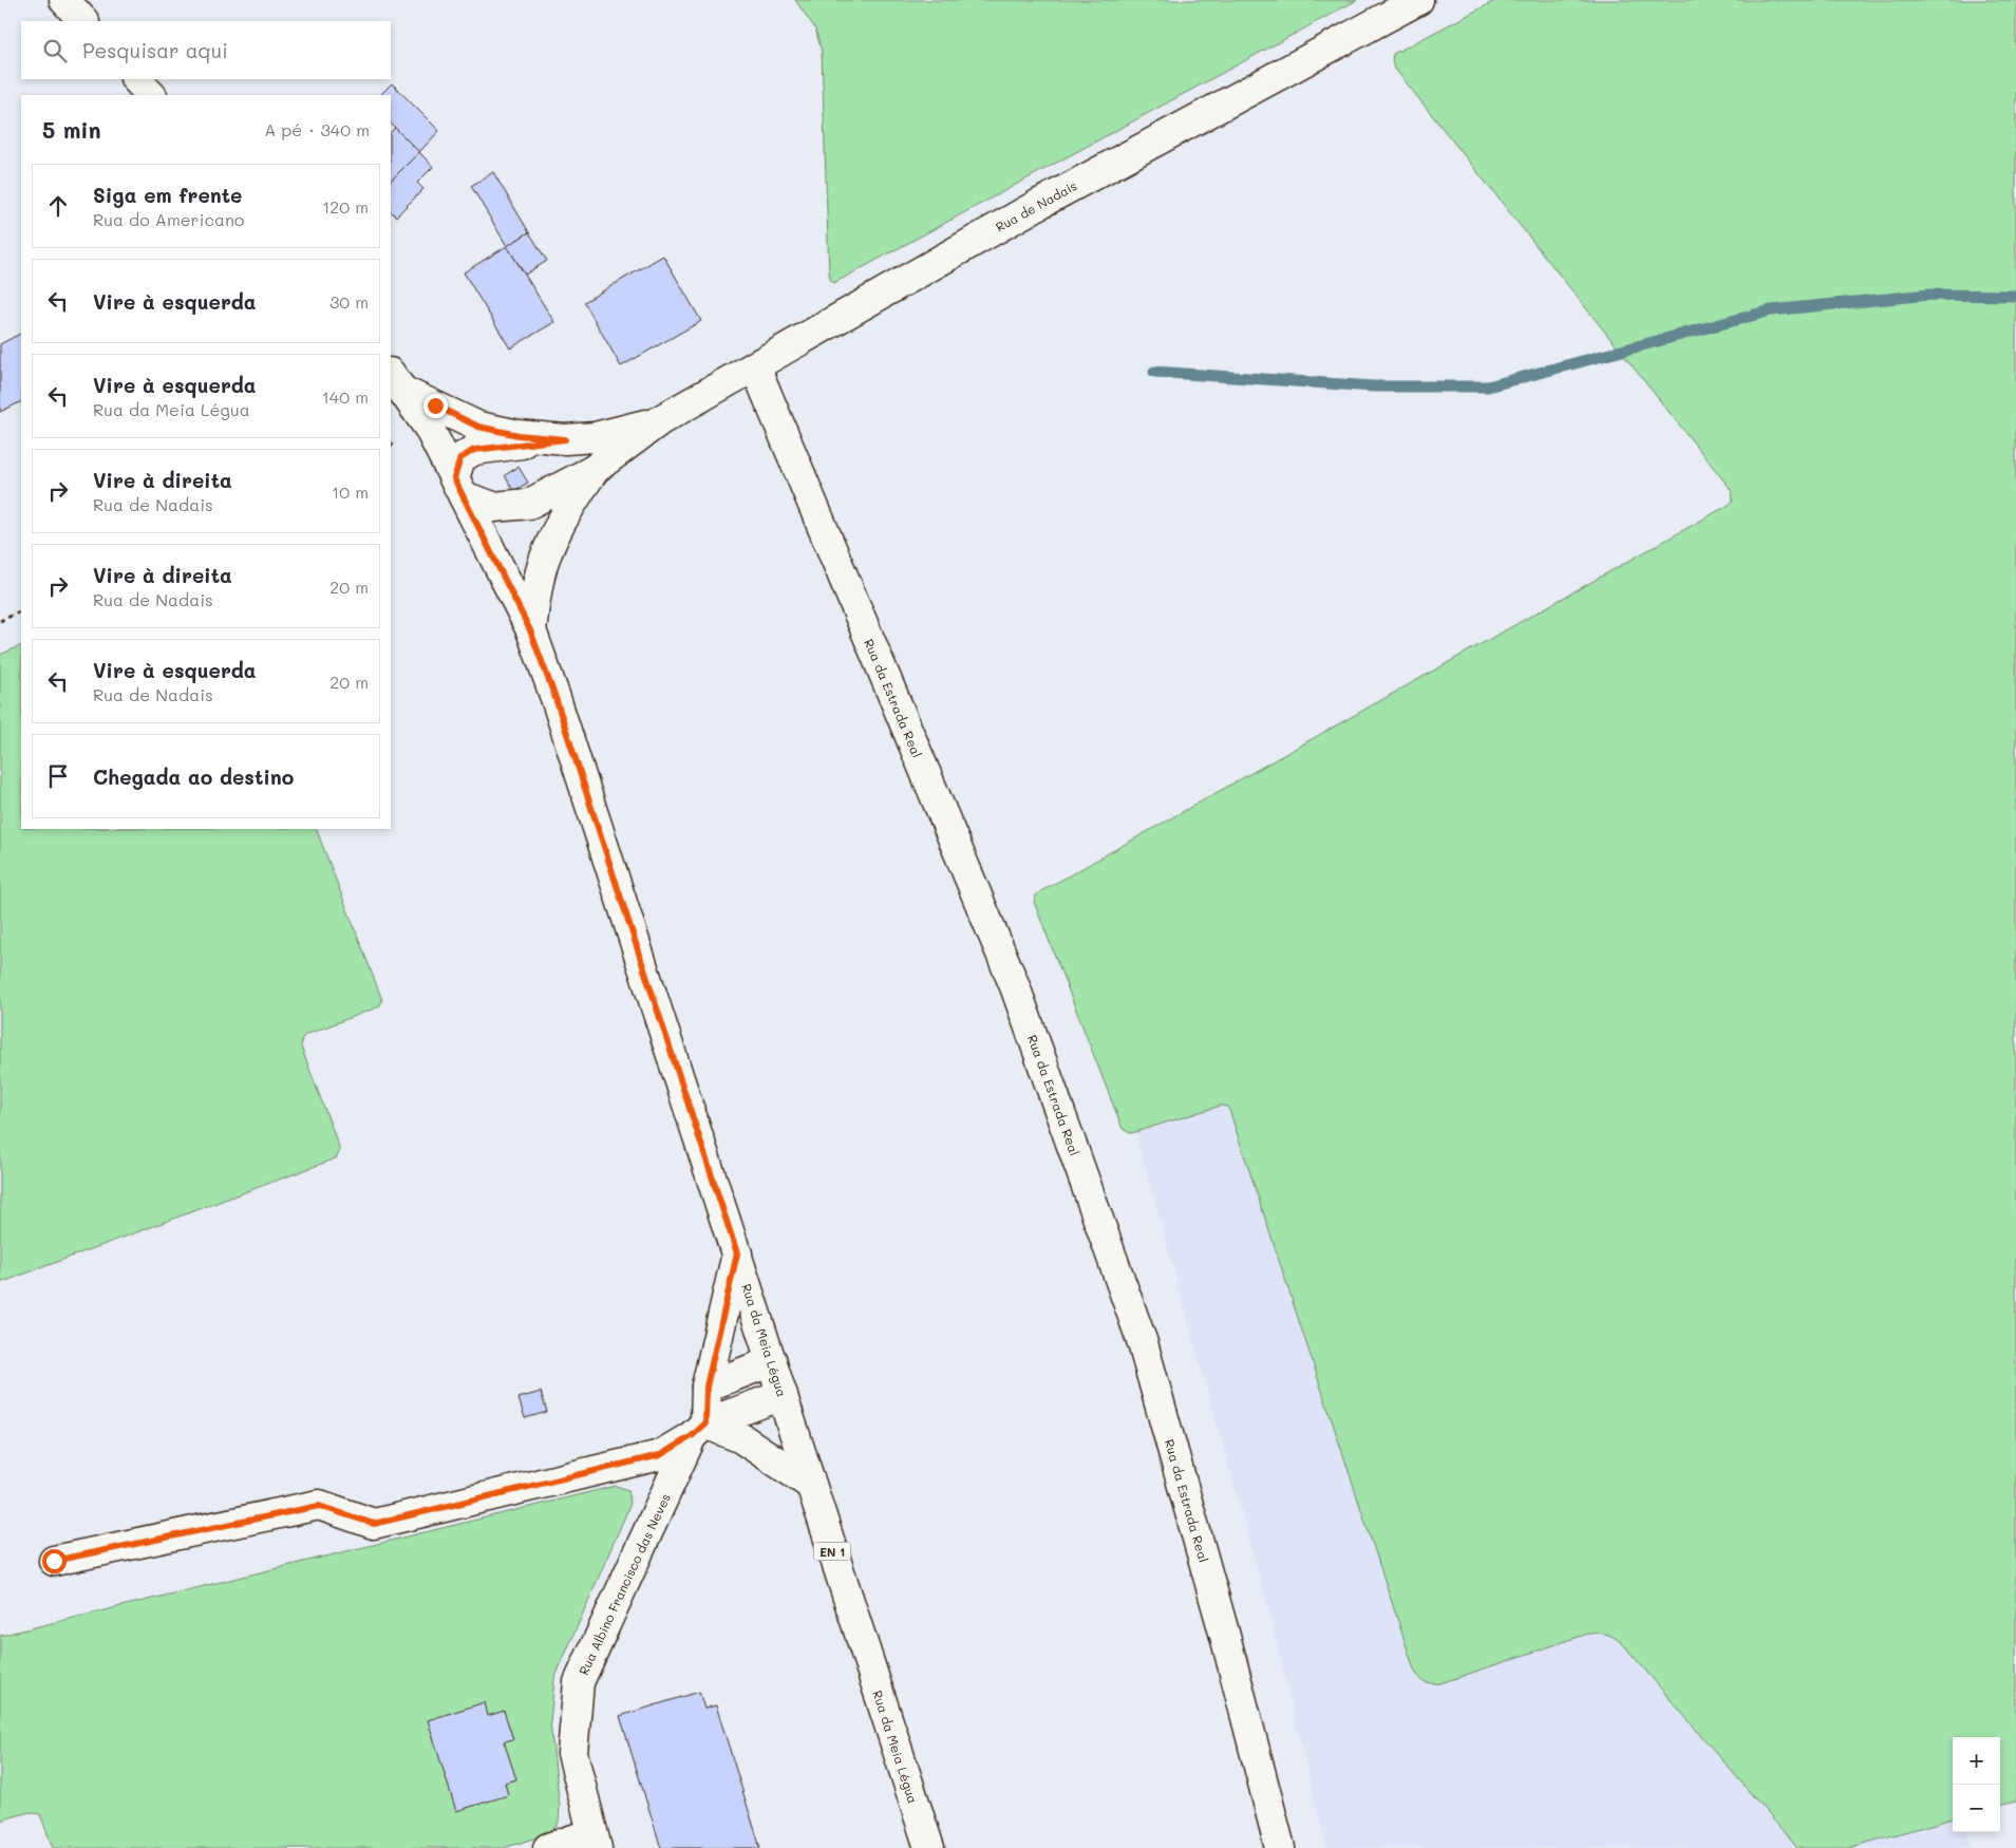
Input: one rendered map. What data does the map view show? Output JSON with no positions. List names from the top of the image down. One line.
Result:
{"streets":{"street":["Rua de Nadais","Rua da Estrada Real","Rua da Meia Légua","EN 1","Rua Albino Francisco das Neves"]},"crossings":[["Rua de Nadais","Rua da Estrada Real"],["Rua de Nadais","Rua da Meia Légua"],["Rua da Meia Légua","Rua Albino Francisco das Neves"]],"page":{"search":"Pesquisar aqui","heading":["5 min","A pé · 340 m"],"list":[["Siga em frente","Rua do Americano","120 m"],["Vire à esquerda","30 m"],["Vire à esquerda","Rua da Meia Légua","140 m"],["Vire à direita","Rua de Nadais","10 m"],["Vire à direita","Rua de Nadais","20 m"],["Vire à esquerda","Rua de Nadais","20 m"],"Chegada ao destino"],"map_buttons":["+","−"]}}
